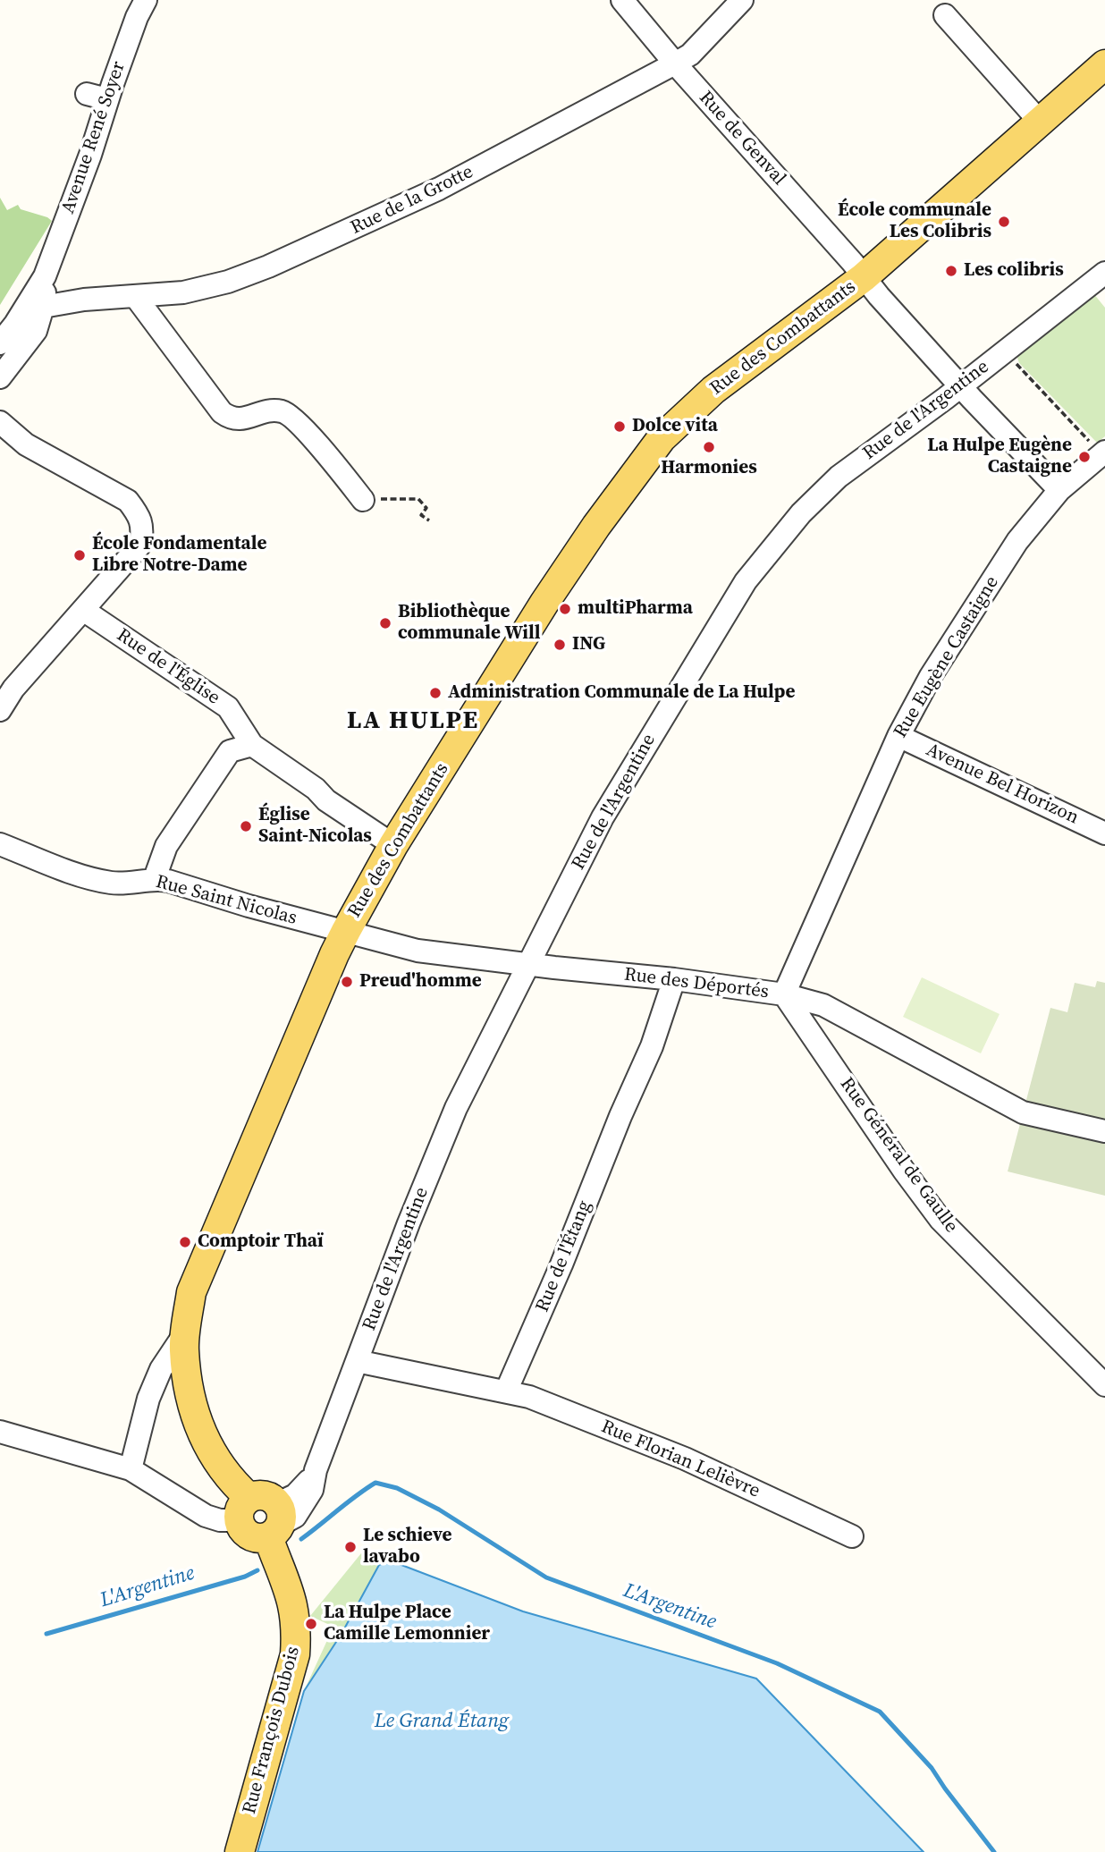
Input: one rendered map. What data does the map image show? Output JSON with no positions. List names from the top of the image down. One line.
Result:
{"streets":{"main road":["Rue des Combattants","Rue François Dubois"],"street":["Avenue René Soyer","Rue de Genval","Rue de la Grotte","Rue de l'Argentine","Rue Eugène Castaigne","Rue de l'Église","Avenue Bel Horizon","Rue Saint Nicolas","Rue des Déportés","Rue Général de Gaulle","Rue de l'Étang","Rue Florian Lelièvre"]},"crossings":[["Avenue René Soyer","Rue de la Grotte"],["Rue de Genval","Rue de la Grotte"],["Rue de Genval","Rue des Combattants"],["Rue de Genval","Rue de l'Argentine"],["Rue de Genval","Rue Eugène Castaigne"],["Rue des Combattants","Rue de l'Argentine"],["Rue des Combattants","Rue de l'Église"],["Rue des Combattants","Rue Saint Nicolas"],["Rue des Combattants","Rue des Déportés"],["Rue des Combattants","Rue François Dubois"],["Rue de l'Argentine","Rue des Déportés"],["Rue de l'Argentine","Rue François Dubois"],["Rue Eugène Castaigne","Avenue Bel Horizon"],["Rue Eugène Castaigne","Rue des Déportés"],["Rue Eugène Castaigne","Rue Général de Gaulle"],["Rue Saint Nicolas","Rue des Déportés"],["Rue des Déportés","Rue Général de Gaulle"],["Rue des Déportés","Rue de l'Étang"],["Rue de l'Étang","Rue Florian Lelièvre"]],"districts":["LA HULPE"],"water":["L'Argentine","Le Grand Étang"],"places":["École communale Les Colibris","Les colibris","Dolce vita","Harmonies","La Hulpe Eugène Castaigne","École Fondamentale Libre Notre-Dame","multiPharma","Bibliothèque communale Will","ING","Administration Communale de La Hulpe","Église Saint-Nicolas","Preud'homme","Comptoir Thaï","Le schieve lavabo","La Hulpe Place Camille Lemonnier"]}
